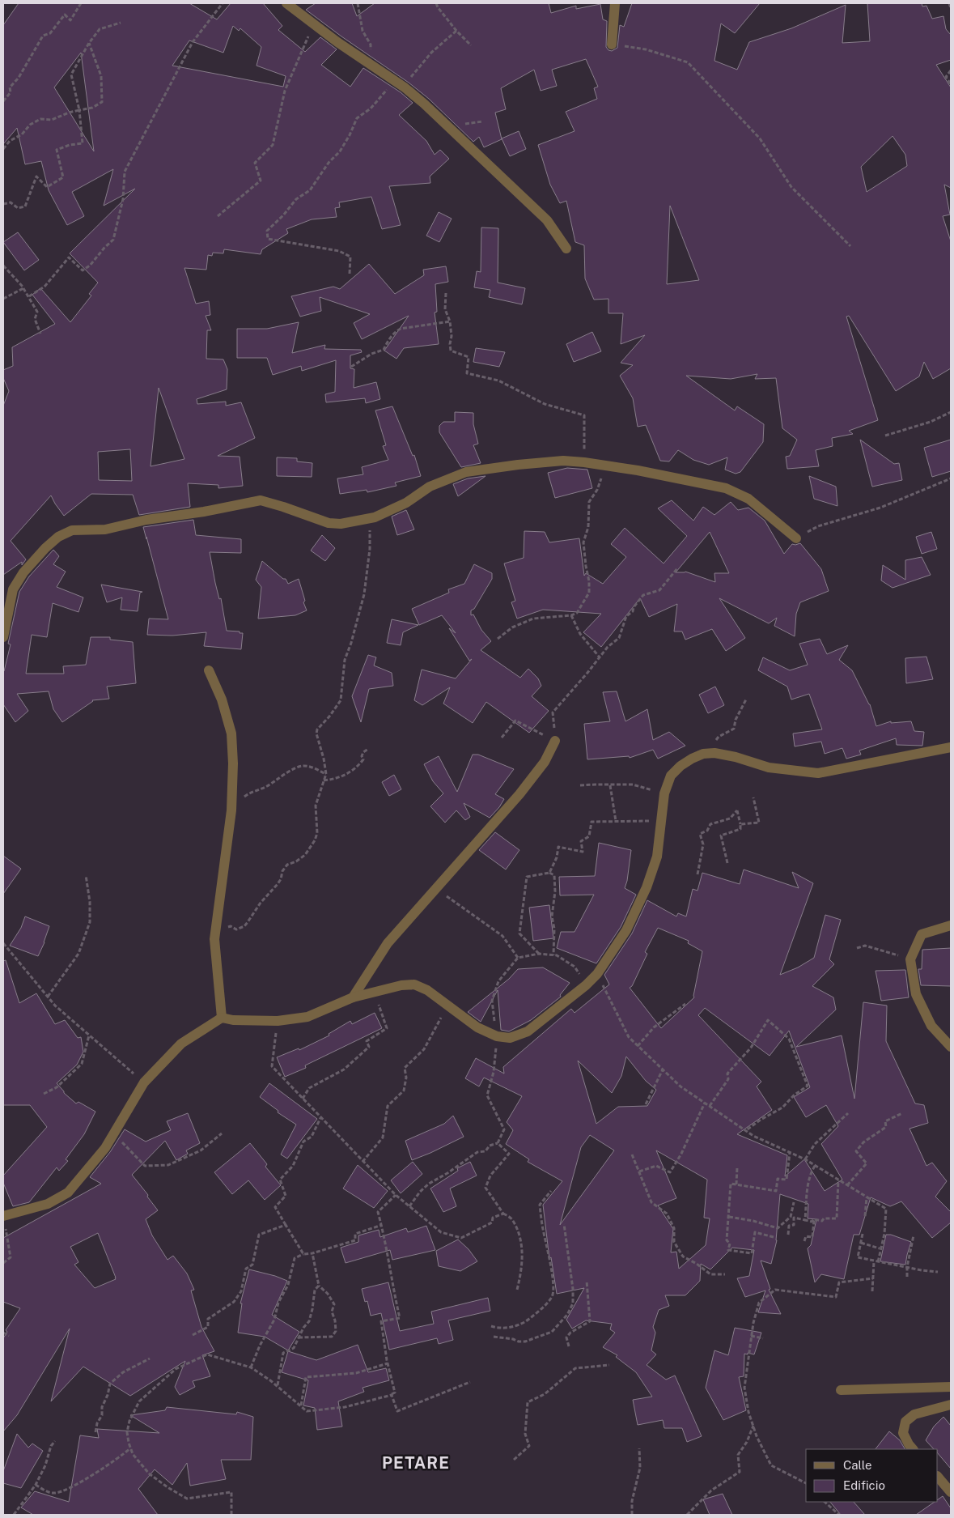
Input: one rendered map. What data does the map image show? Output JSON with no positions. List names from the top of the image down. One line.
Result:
{"districts":["PETARE"],"legend":["Calle","Edificio"]}
